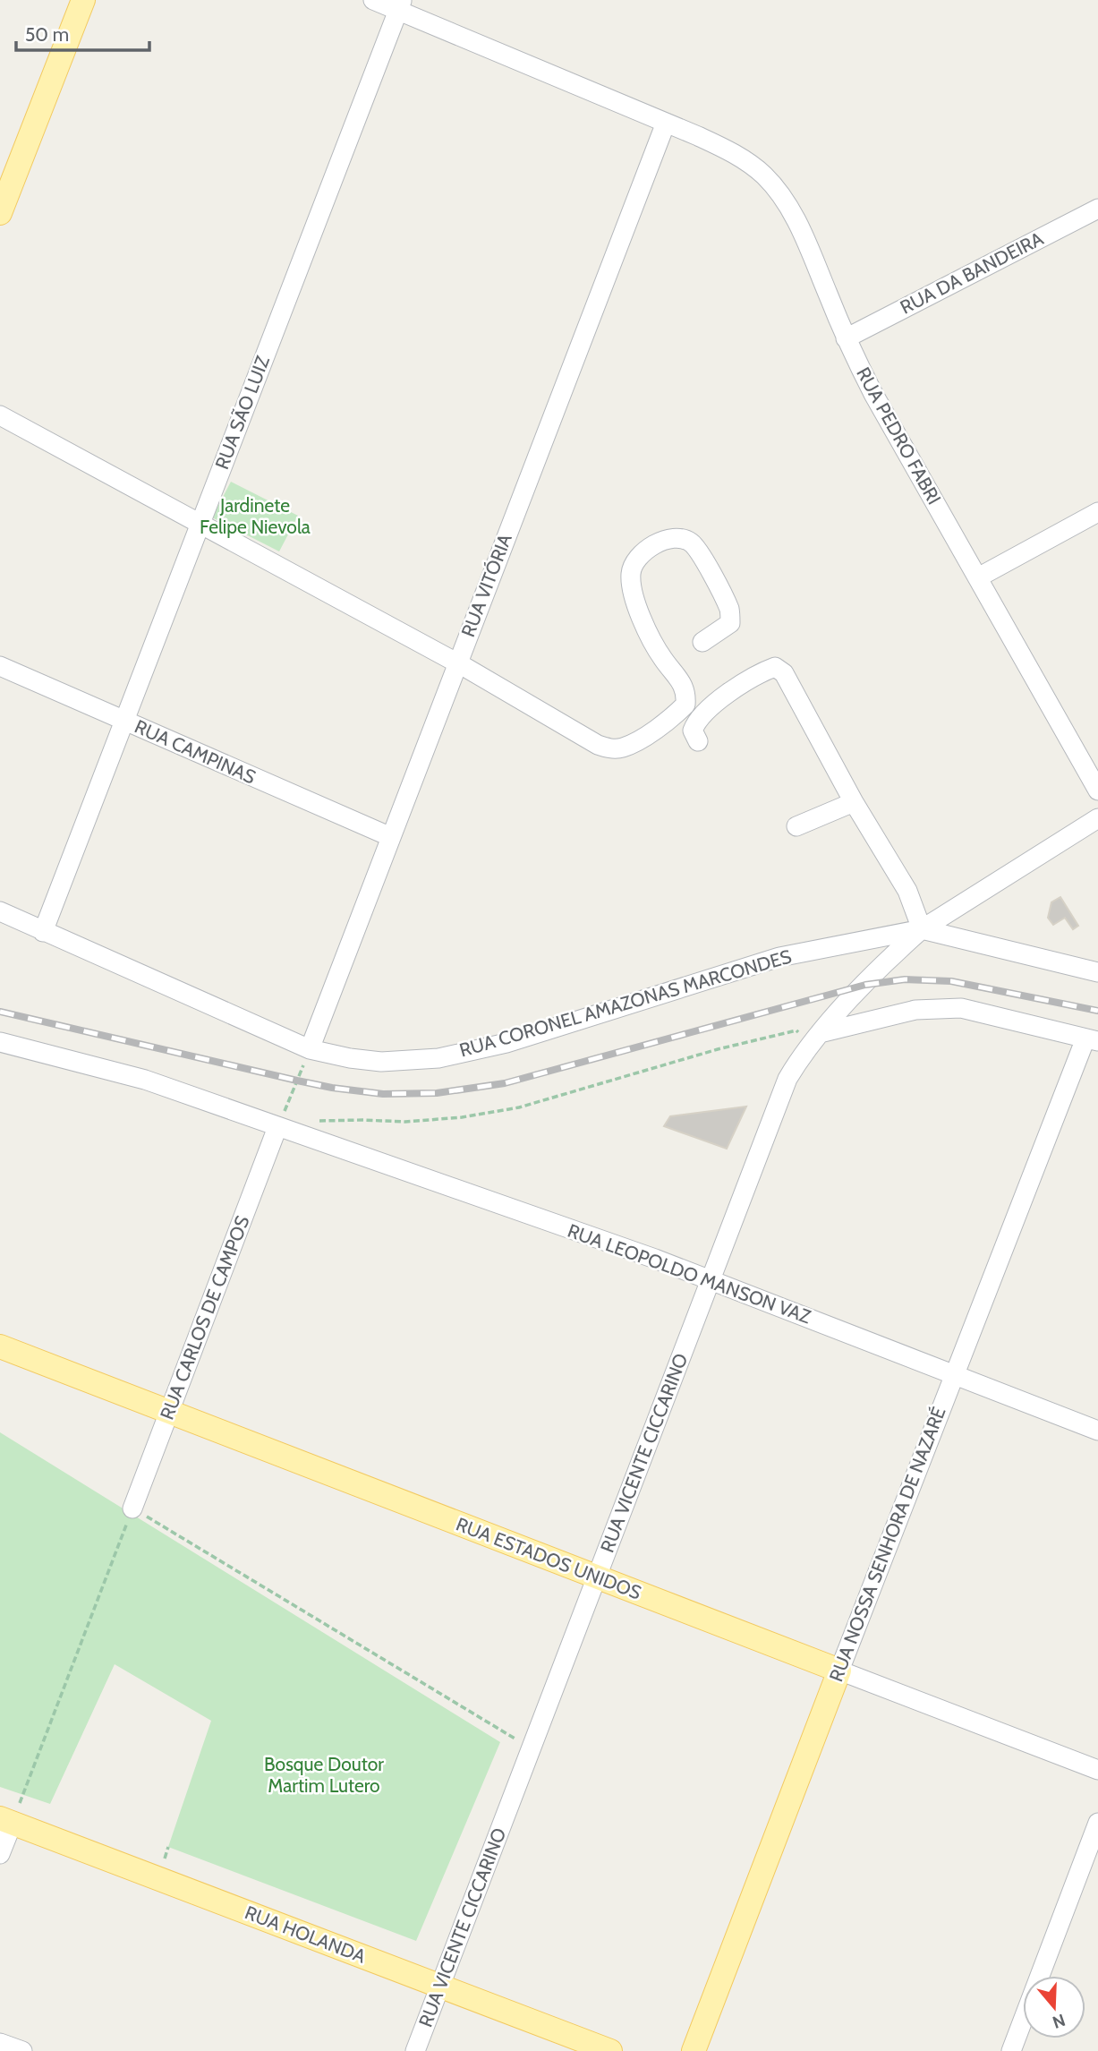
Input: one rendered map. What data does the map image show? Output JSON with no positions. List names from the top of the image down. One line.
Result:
{"streets":{"main road":["RUA NOSSA SENHORA DE NAZARÉ","RUA ESTADOS UNIDOS","RUA HOLANDA"],"street":["RUA DA BANDEIRA","RUA SÃO LUIZ","RUA PEDRO FABRI","RUA VITÓRIA","RUA CAMPINAS","RUA CORONEL AMAZONAS MARCONDES","RUA LEOPOLDO MANSON VAZ","RUA CARLOS DE CAMPOS","RUA VICENTE CICCARINO"]},"crossings":[["RUA DA BANDEIRA","RUA PEDRO FABRI"],["RUA SÃO LUIZ","RUA PEDRO FABRI"],["RUA SÃO LUIZ","RUA CAMPINAS"],["RUA SÃO LUIZ","RUA CORONEL AMAZONAS MARCONDES"],["RUA PEDRO FABRI","RUA VITÓRIA"],["RUA VITÓRIA","RUA CAMPINAS"],["RUA VITÓRIA","RUA CORONEL AMAZONAS MARCONDES"],["RUA CORONEL AMAZONAS MARCONDES","RUA VICENTE CICCARINO"],["RUA LEOPOLDO MANSON VAZ","RUA CARLOS DE CAMPOS"],["RUA LEOPOLDO MANSON VAZ","RUA VICENTE CICCARINO"],["RUA LEOPOLDO MANSON VAZ","RUA NOSSA SENHORA DE NAZARÉ"],["RUA CARLOS DE CAMPOS","RUA ESTADOS UNIDOS"],["RUA VICENTE CICCARINO","RUA ESTADOS UNIDOS"],["RUA VICENTE CICCARINO","RUA HOLANDA"],["RUA NOSSA SENHORA DE NAZARÉ","RUA ESTADOS UNIDOS"]],"parks":["Jardinete Felipe Nievola","Bosque Doutor Martim Lutero"],"scale_bar":"50 m","north":"bottom"}
